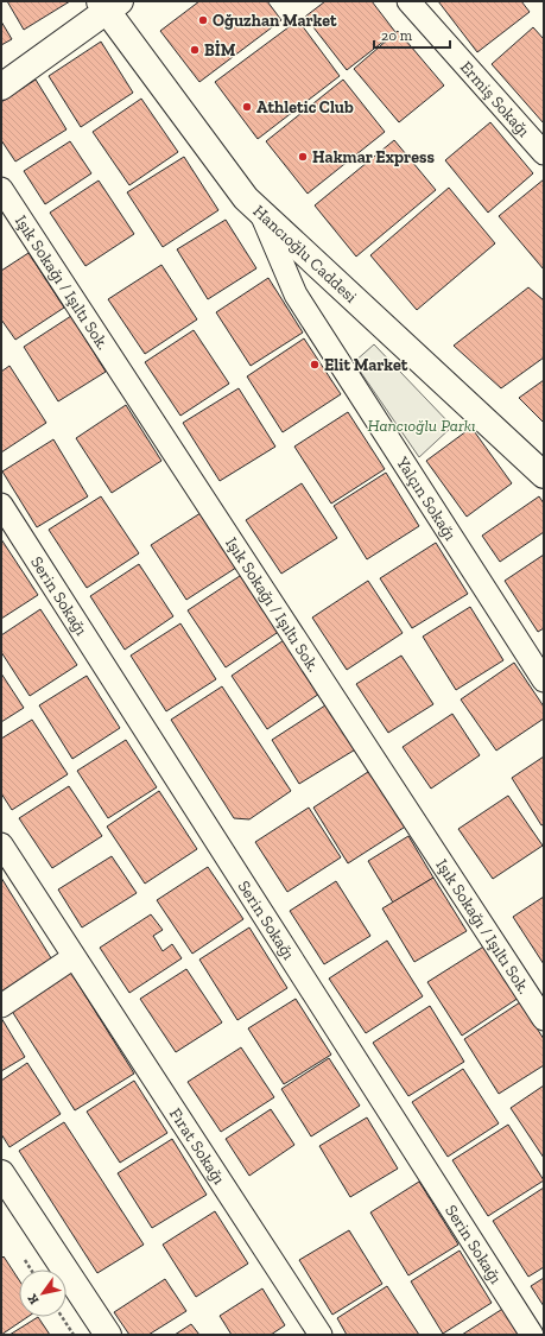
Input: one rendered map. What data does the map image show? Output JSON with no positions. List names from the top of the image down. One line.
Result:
{"streets":{"street":["Ermiş Sokağı","Hancıoğlu Caddesi","Işık Sokağı / Işıltı Sok.","Yalçın Sokağı","Serin Sokağı","Fırat Sokağı"]},"crossings":[["Hancıoğlu Caddesi","Yalçın Sokağı"]],"parks":["Hancıoğlu Parkı"],"places":["Oğuzhan Market","BİM","Athletic Club","Hakmar Express","Elit Market"],"scale_bar":"20 m","north":"bottom left"}
